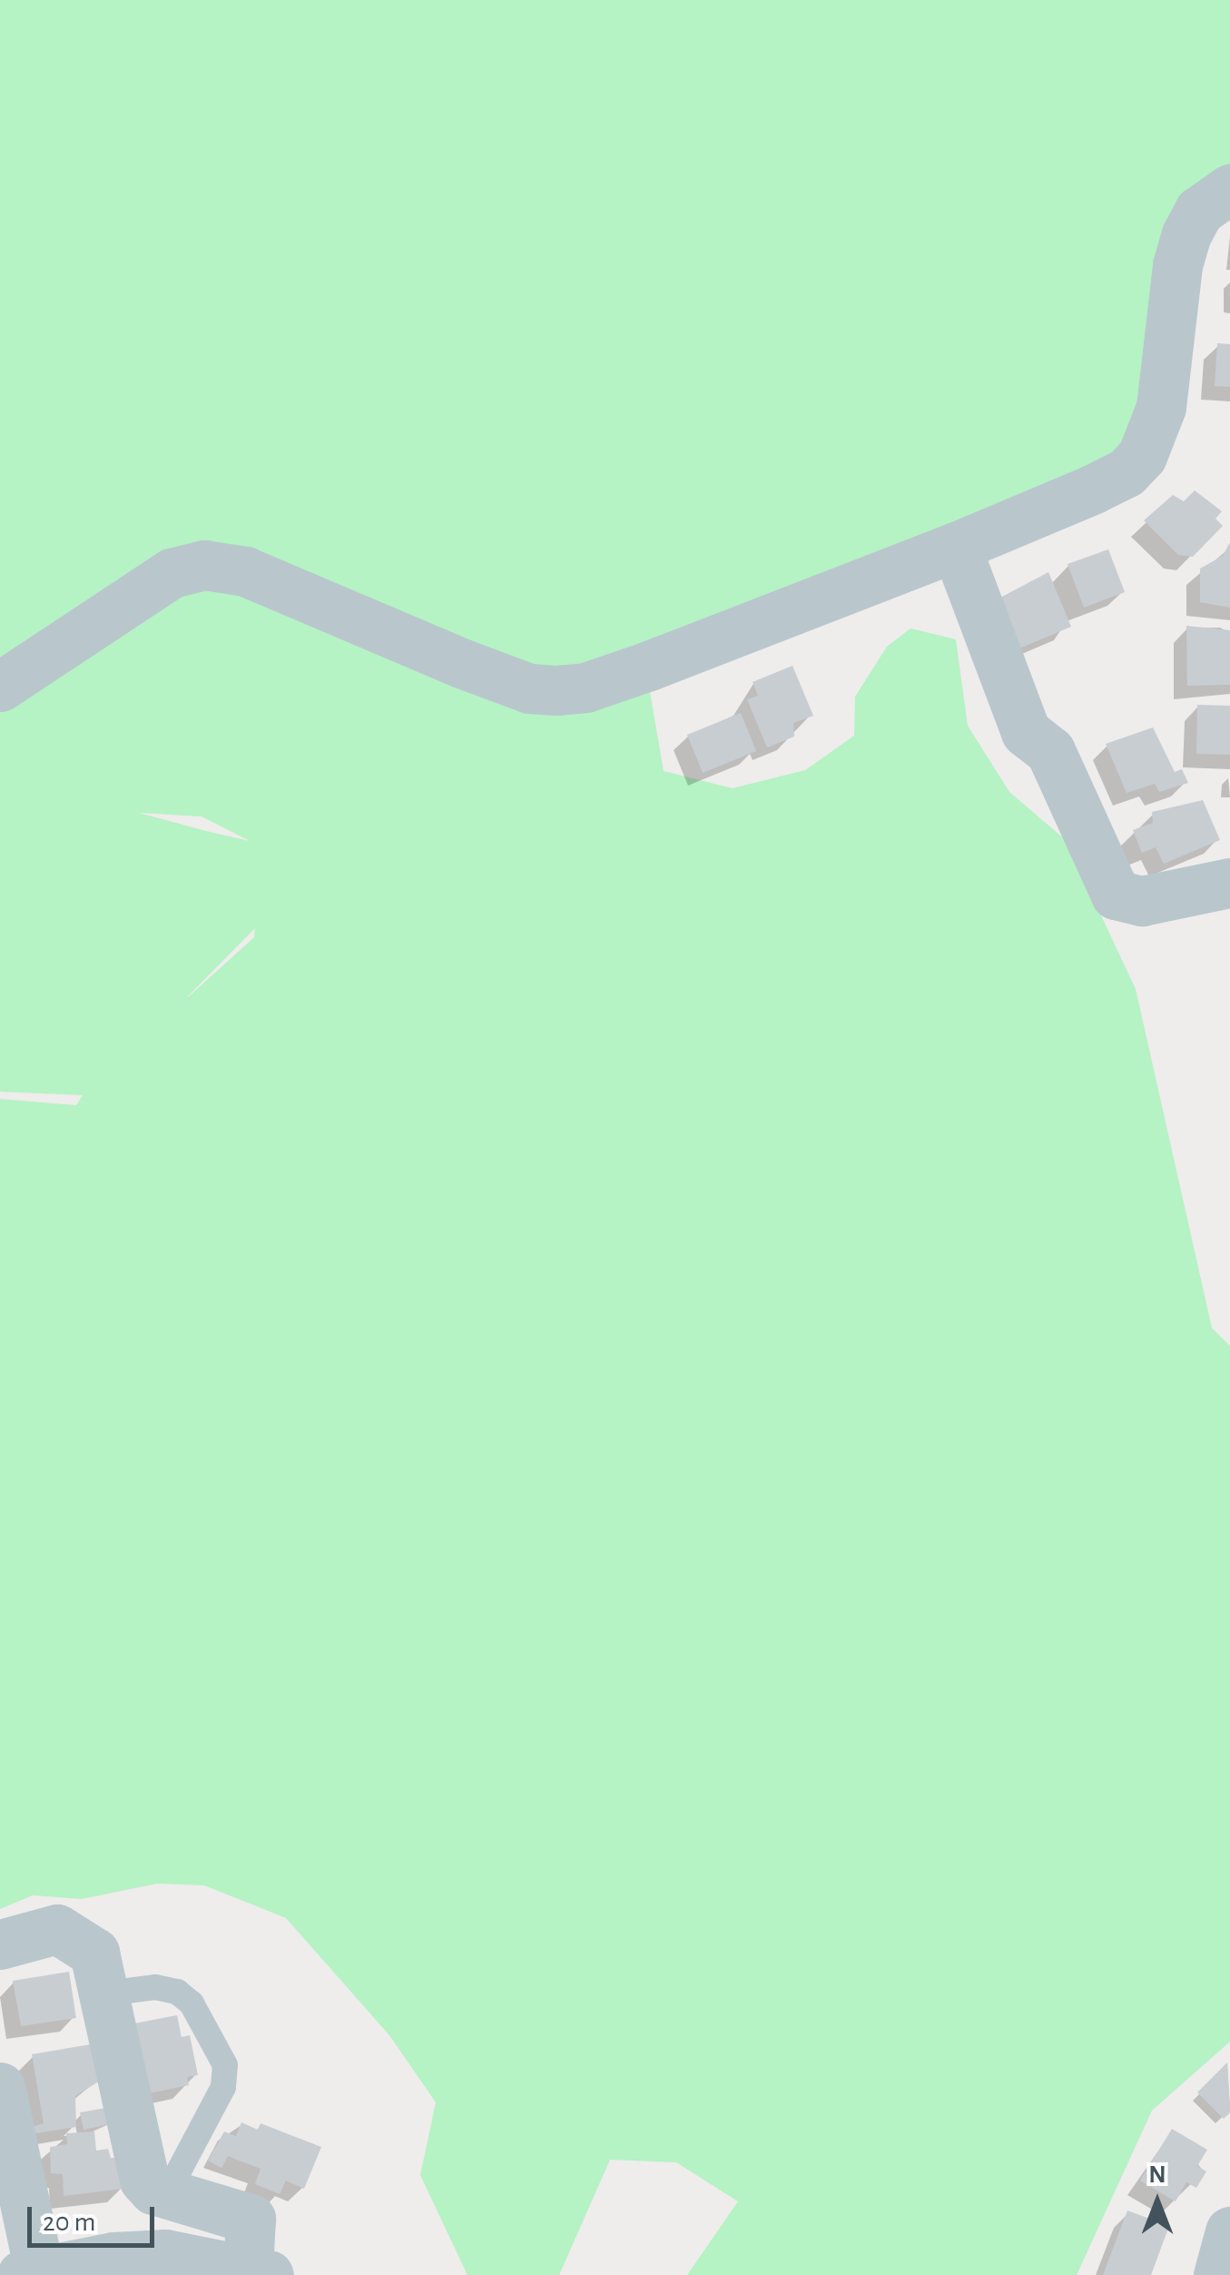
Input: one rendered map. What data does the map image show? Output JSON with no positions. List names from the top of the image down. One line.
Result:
{"scale_bar":"20 m","north":"top"}
